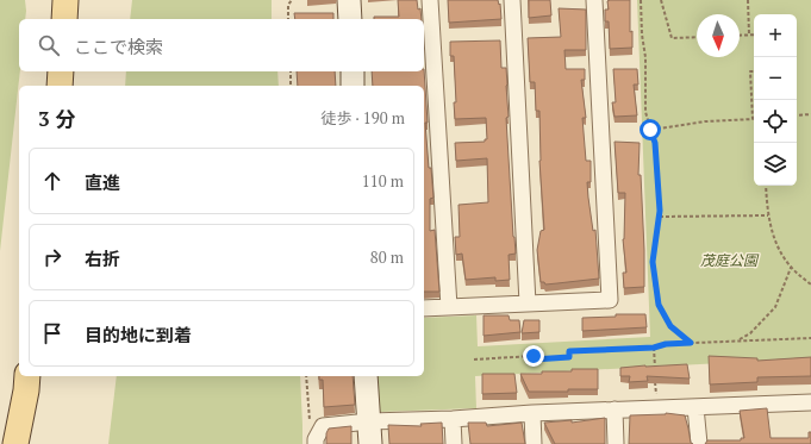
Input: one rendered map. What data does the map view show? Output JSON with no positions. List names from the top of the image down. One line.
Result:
{"parks":["茂庭公園"],"north":"bottom","page":{"map_buttons":["+","−"],"search":"ここで検索","heading":["3 分","徒歩 · 190 m"],"list":[["直進","110 m"],["右折","80 m"],"目的地に到着"]}}
